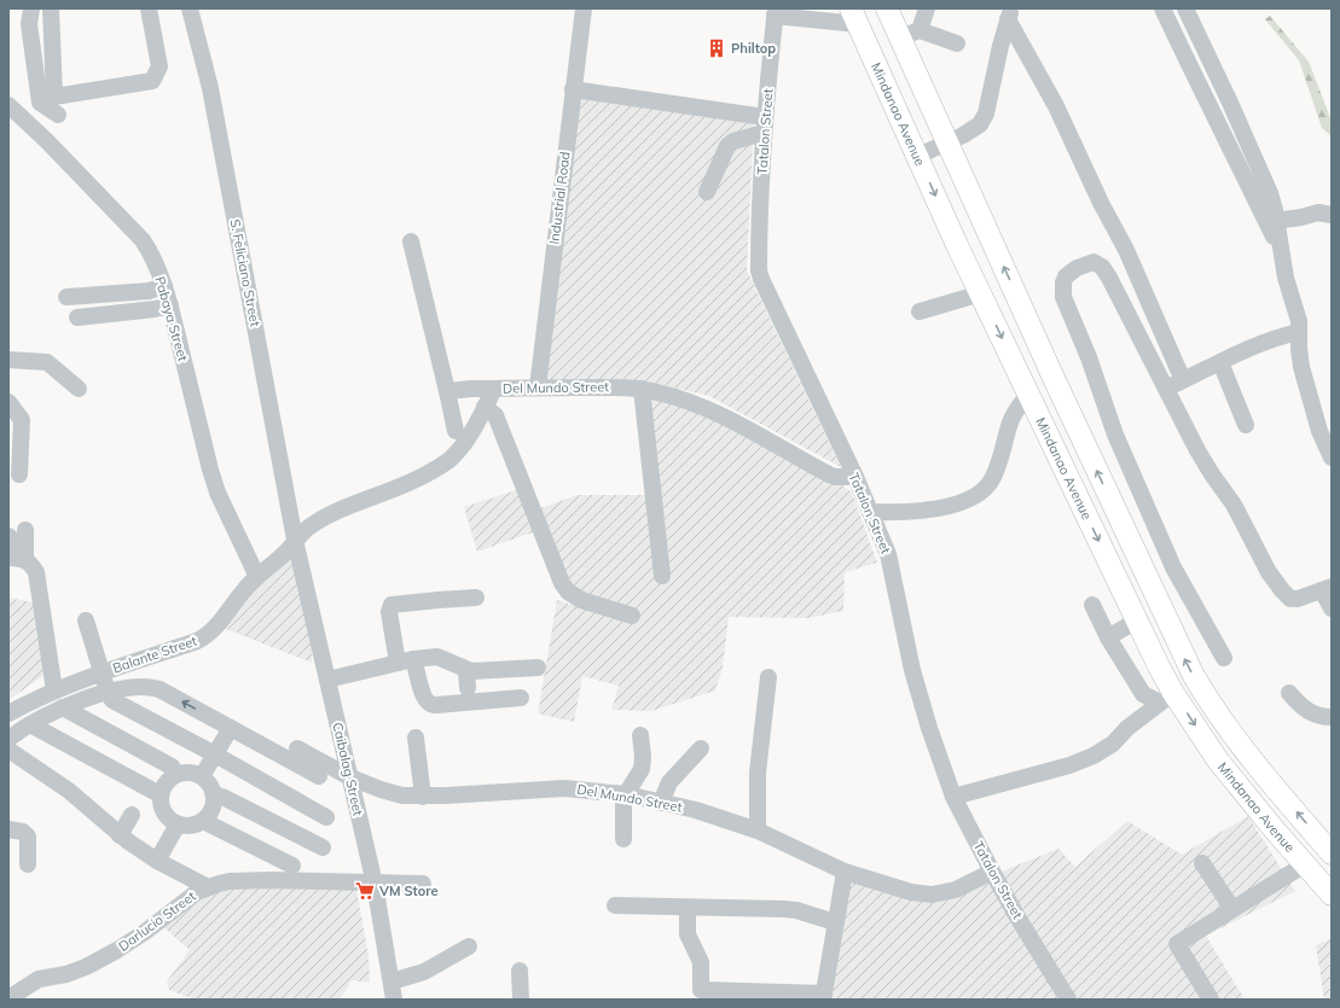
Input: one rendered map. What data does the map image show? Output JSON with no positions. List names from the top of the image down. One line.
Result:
{"streets":{"main road":["Mindanao Avenue"],"street":["Tatalon Street","Industrial Road","S. Feliciano Street","Pabaya Street","Del Mundo Street","Balante Street","Caibalag Street","Darlucio Street"]},"crossings":[["Tatalon Street","Del Mundo Street"],["Industrial Road","Del Mundo Street"],["S. Feliciano Street","Del Mundo Street"],["S. Feliciano Street","Balante Street"],["S. Feliciano Street","Caibalag Street"],["Pabaya Street","Balante Street"],["Del Mundo Street","Balante Street"],["Del Mundo Street","Caibalag Street"],["Balante Street","Caibalag Street"],["Caibalag Street","Darlucio Street"]],"places":{"building":["Philtop"],"supermarket":["VM Store"]}}
